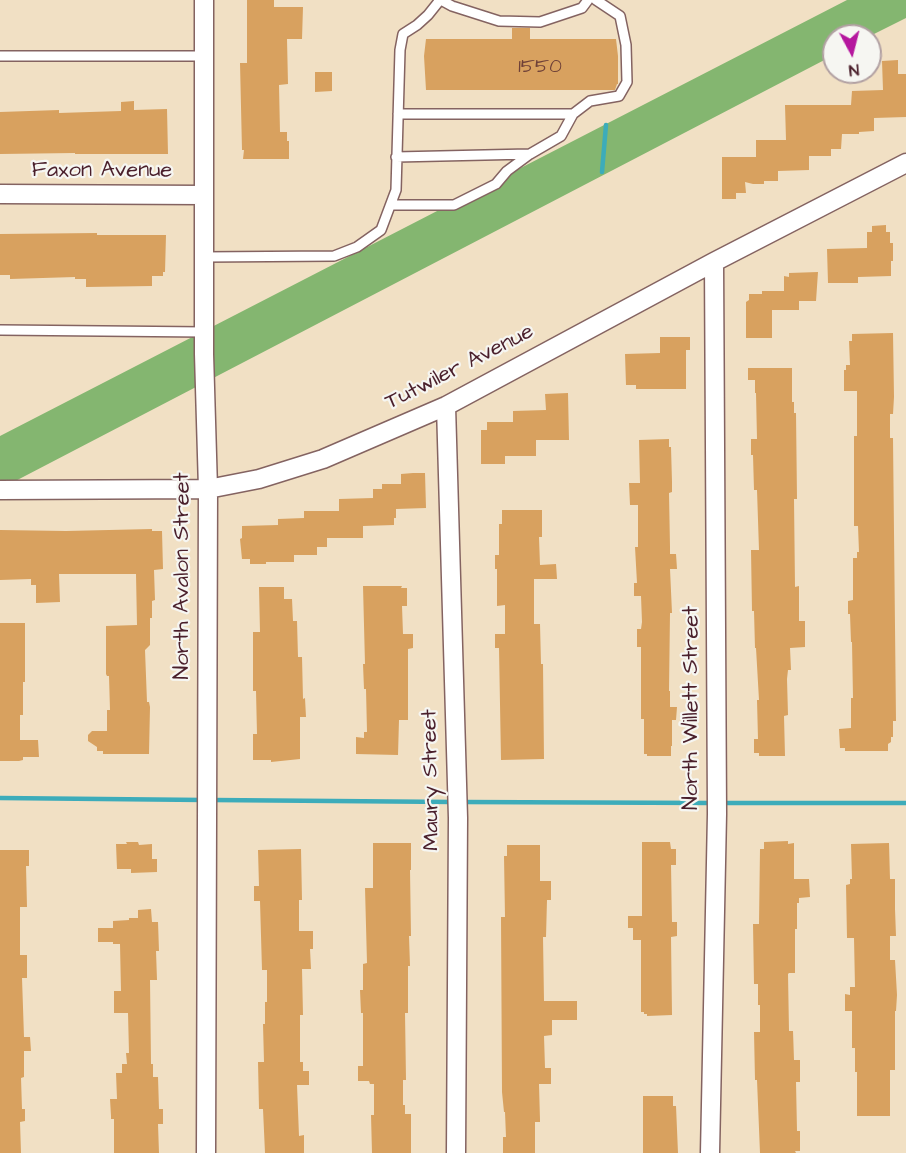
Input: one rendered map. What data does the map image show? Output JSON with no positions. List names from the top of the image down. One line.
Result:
{"streets":{"street":["Faxon Avenue","Tutwiler Avenue","North Avalon Street","North Willett Street","Maury Street"]},"crossings":[["Faxon Avenue","North Avalon Street"],["Tutwiler Avenue","North Avalon Street"],["Tutwiler Avenue","North Willett Street"],["Tutwiler Avenue","Maury Street"]],"house_numbers":["1550"],"north":"bottom"}
